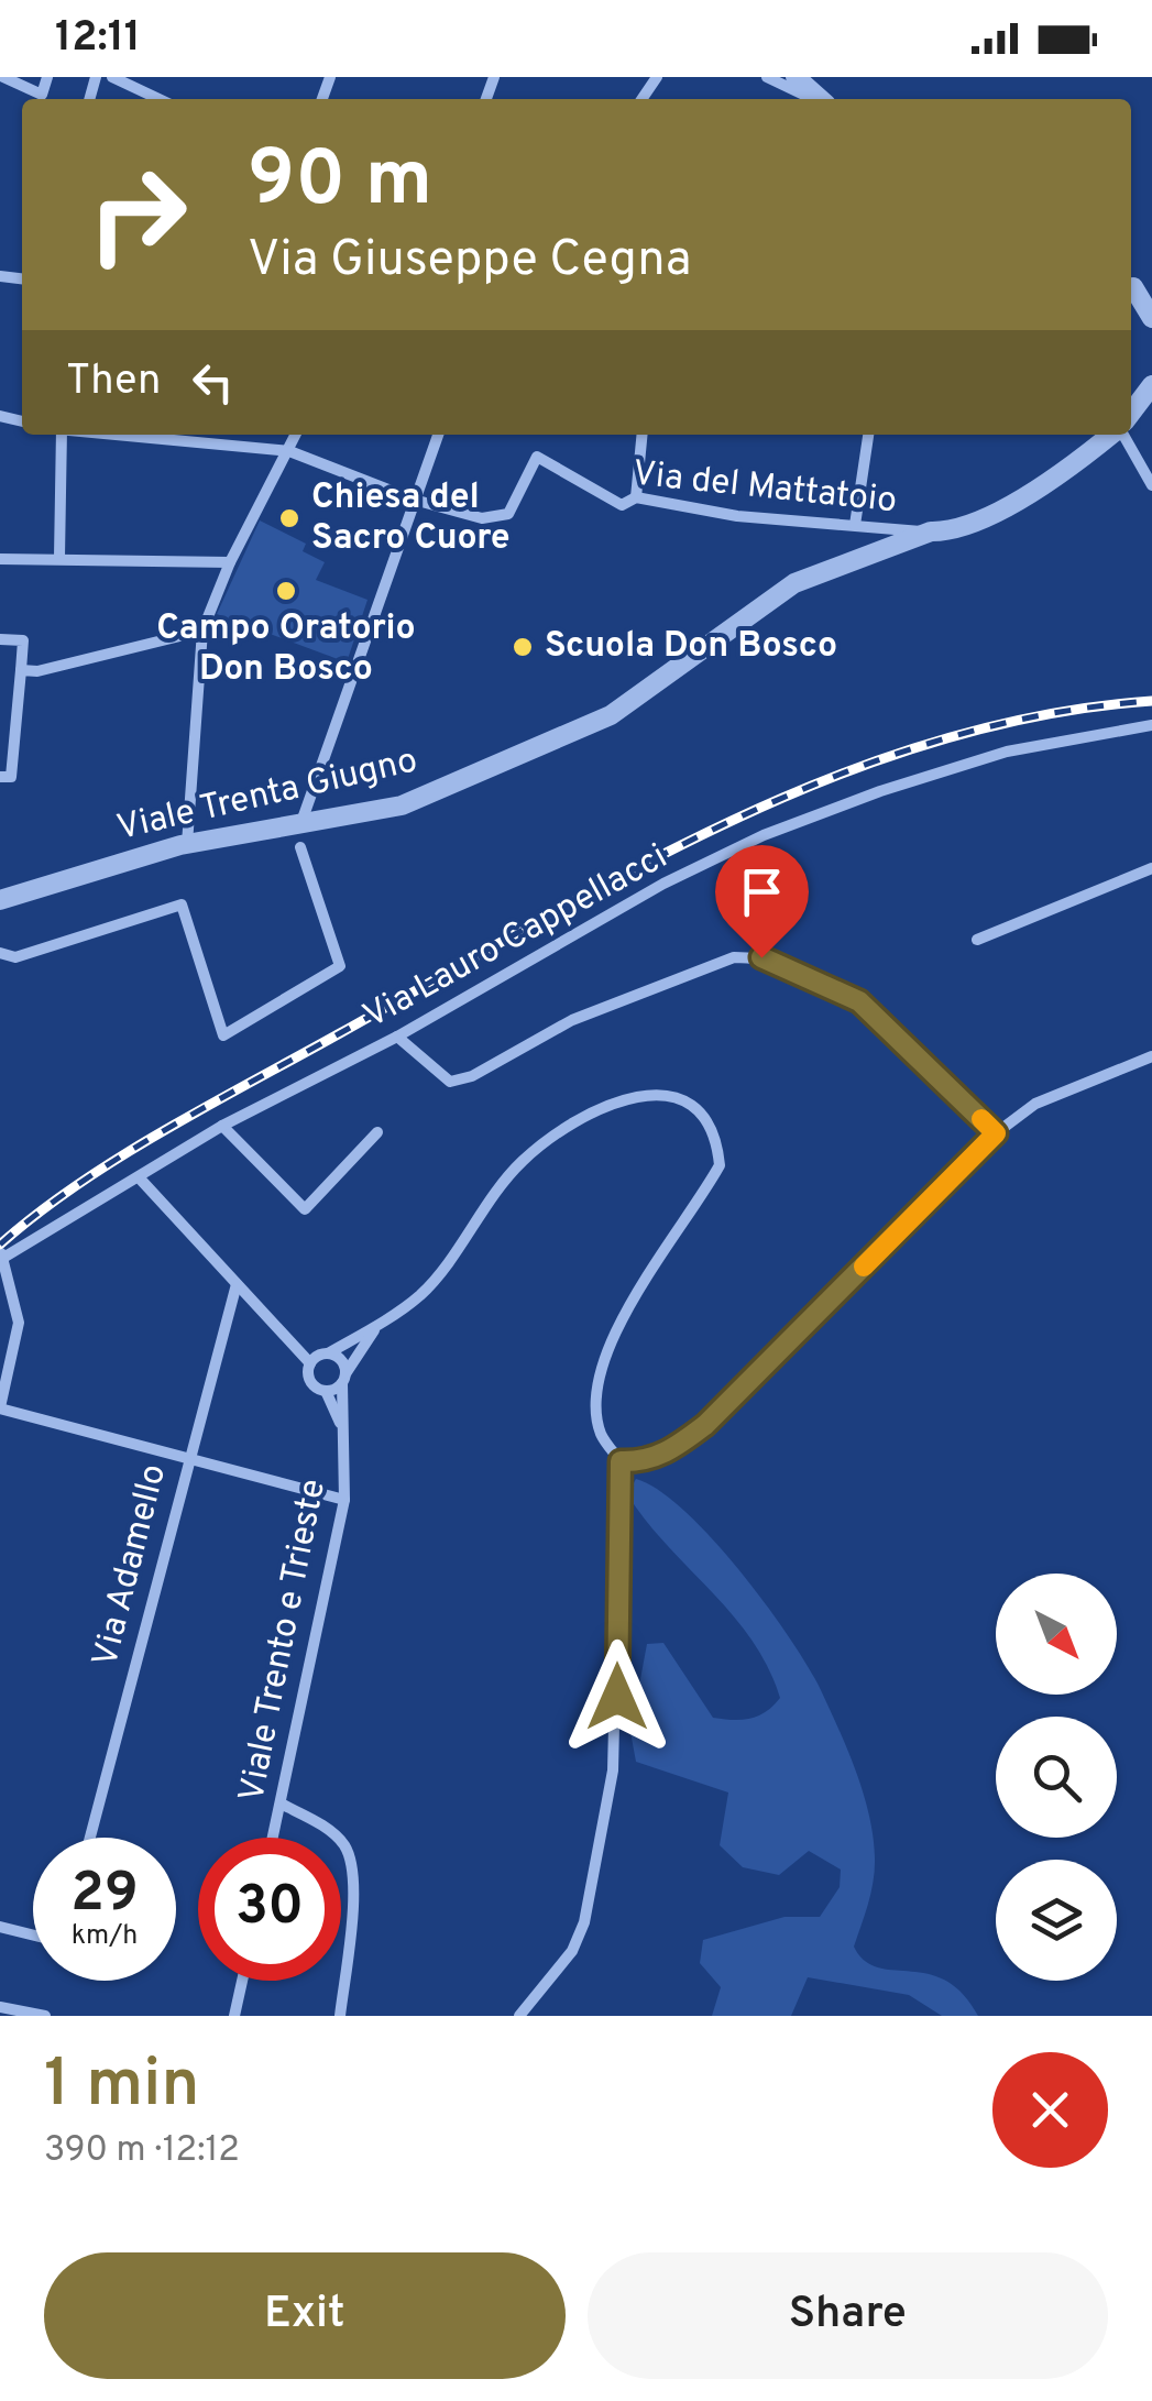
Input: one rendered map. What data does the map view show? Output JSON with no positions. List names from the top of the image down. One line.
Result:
{"streets":{"street":["Via del Mattatoio","Viale Trenta Giugno","Via Lauro Cappellacci","Via Adamello","Viale Trento e Trieste"]},"crossings":[["Via del Mattatoio","Viale Trenta Giugno"]],"places":["Chiesa del Sacro Cuore","Campo Oratorio Don Bosco","Scuola Don Bosco"],"north":"bottom right","page":{"status":"12:11","turn":["90 m","Via Giuseppe Cegna"],"then":"Then","speed":"29 km/h","limit":"30","heading":["1 min","390 m · 12:12"],"buttons":["Exit","Share"]}}
